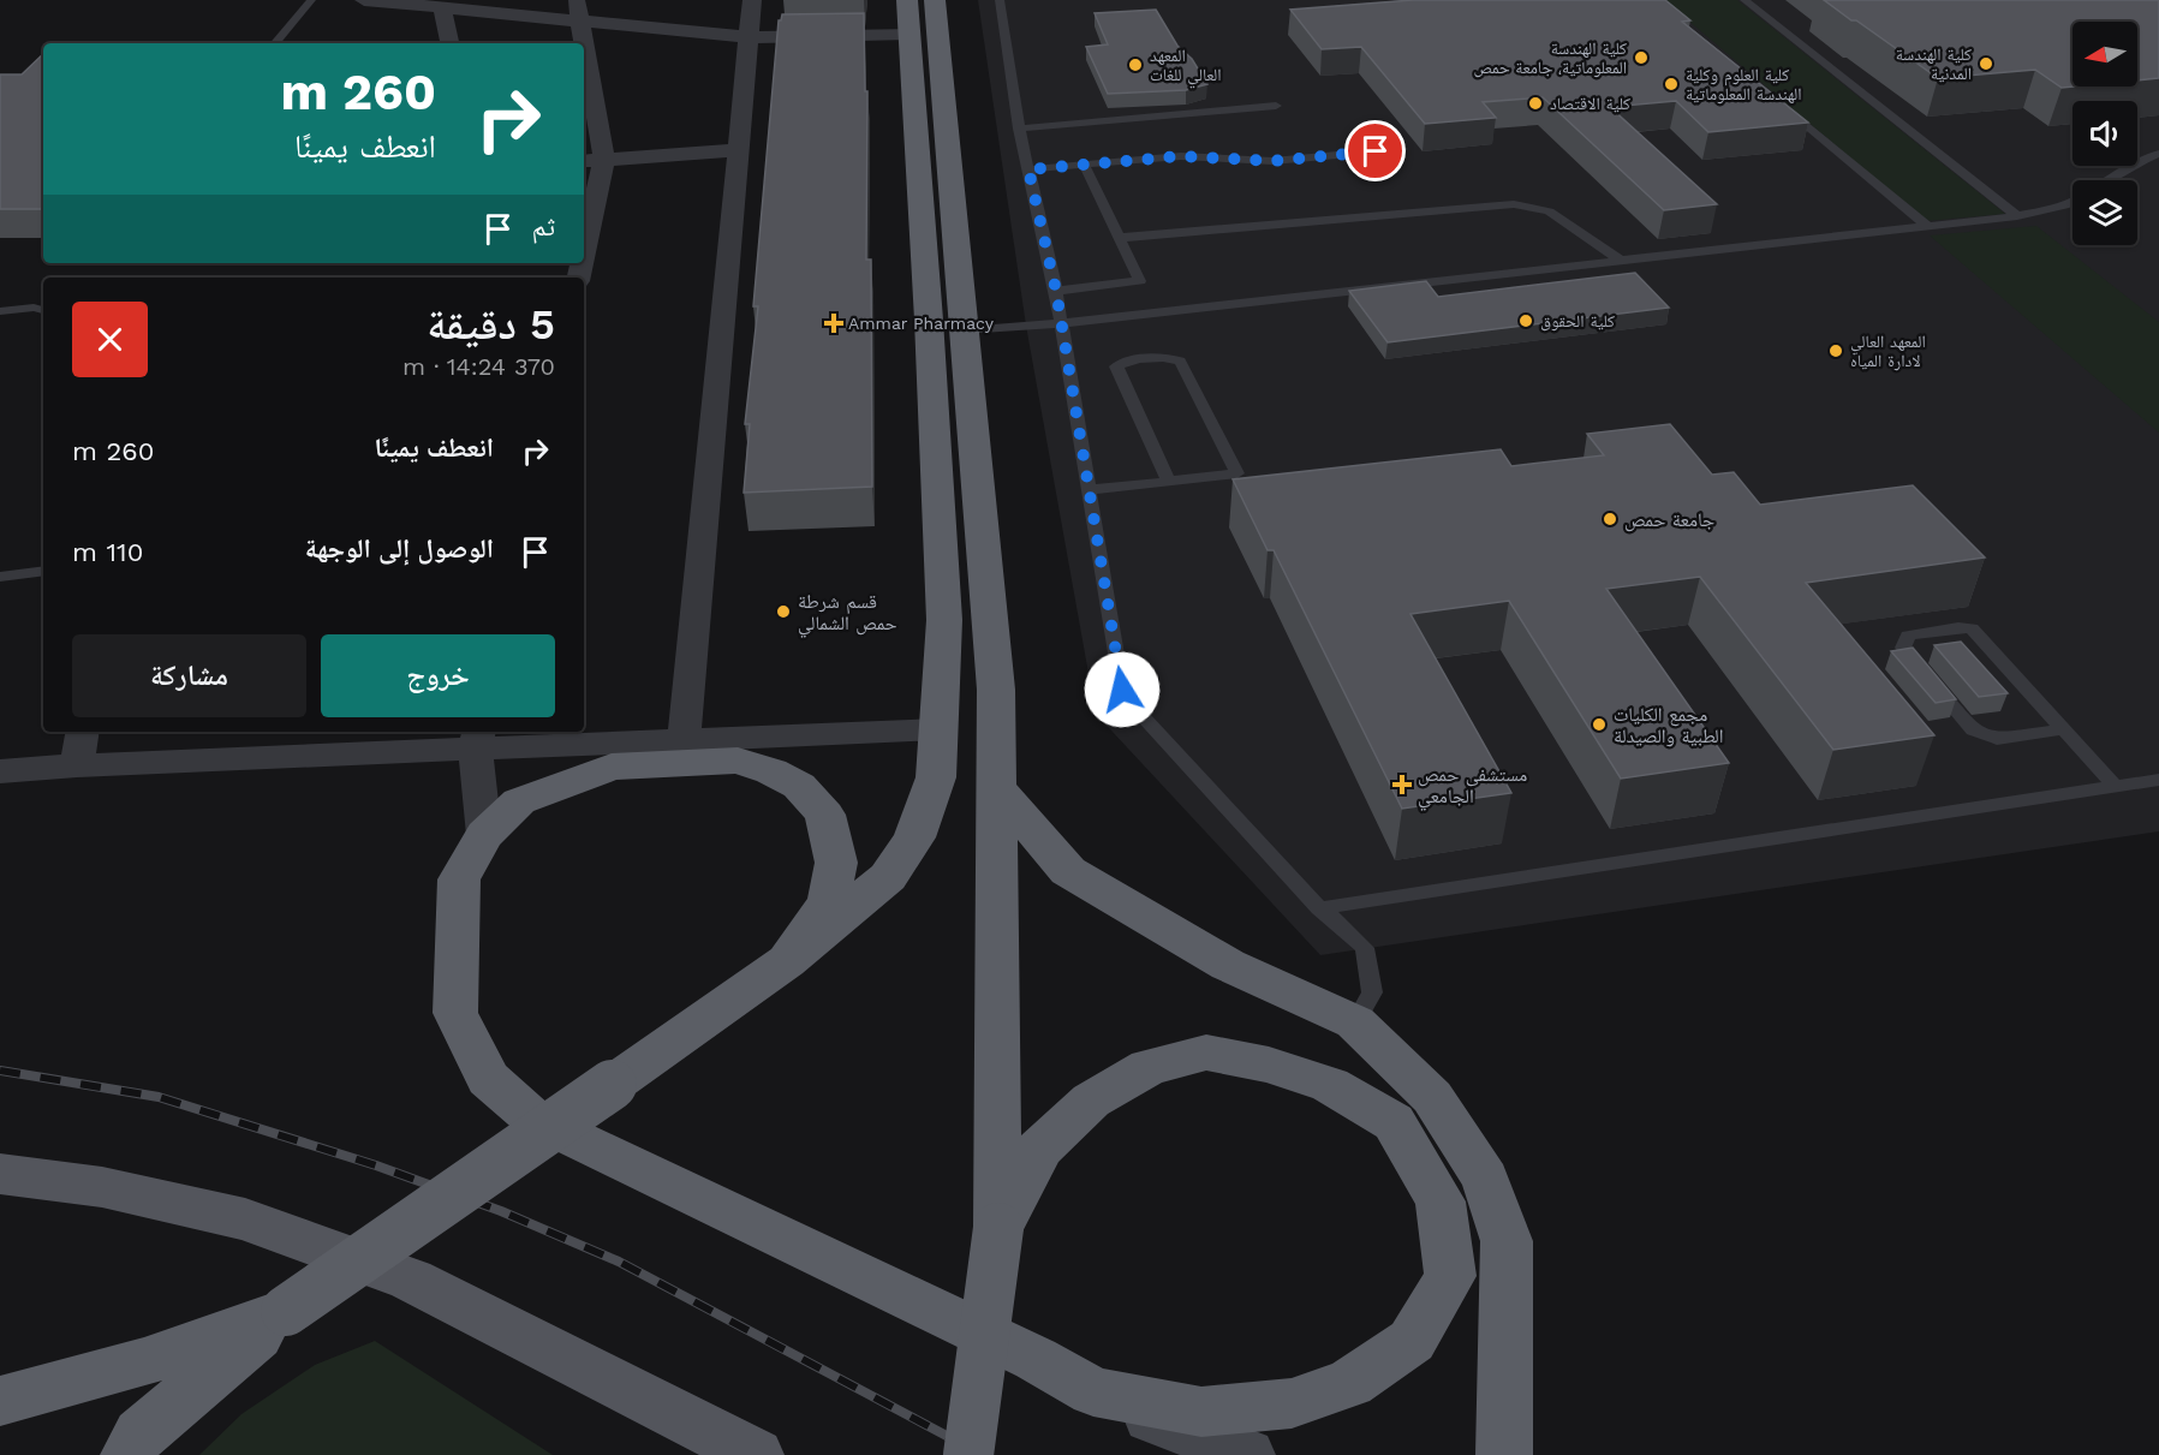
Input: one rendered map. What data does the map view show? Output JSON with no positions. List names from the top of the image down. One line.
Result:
{"places":{"other":["كلية الهندسة المعلوماتية، جامعة حمص","كلية الهندسة المدنية","المعهد العالي للغات","كلية العلوم وكلية الهندسة المعلوماتية","كلية الاقتصاد","كلية الحقوق","المعهد العالي لادارة المياه","جامعة حمص","قسم شرطة حمص الشمالي","مجمع الكليات الطبية والصيدلة"],"health":["Ammar Pharmacy","مستشفى حمص الجامعي"]},"north":"left","page":{"turn":["260 m","انعطف يمينًا"],"then":"ثم","heading":["5 دقيقة","370 m · 14:24"],"list":[{"name":"انعطف يمينًا","value":"260 m"},{"name":"الوصول إلى الوجهة","value":"110 m"}],"buttons":["خروج","مشاركة"]}}
